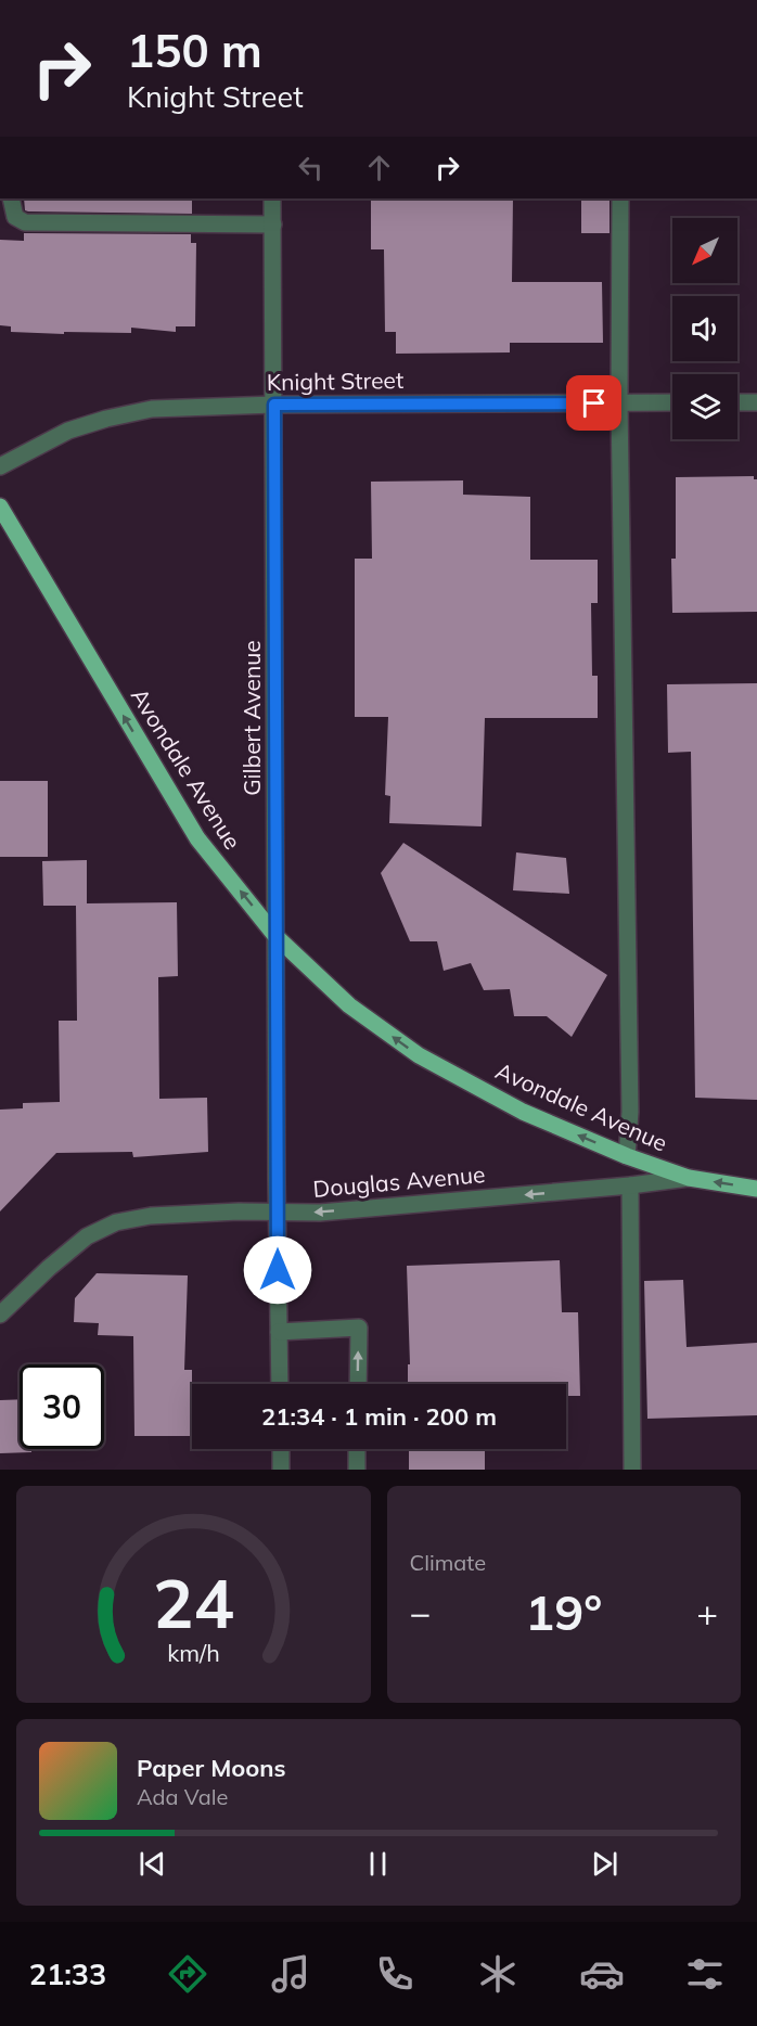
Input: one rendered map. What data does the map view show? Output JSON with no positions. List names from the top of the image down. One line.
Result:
{"streets":{"main road":["Avondale Avenue","Douglas Avenue"],"street":["Knight Street","Gilbert Avenue"]},"crossings":[["Knight Street","Gilbert Avenue"],["Gilbert Avenue","Avondale Avenue"],["Gilbert Avenue","Douglas Avenue"],["Avondale Avenue","Douglas Avenue"]],"one_way":["Avondale Avenue","Douglas Avenue"],"north":"bottom left","page":{"turn":["150 m","Knight Street"],"limit":"30","trip":"21:34 · 1 min · 200 m","tile":"Climate","heat":["−","19°","+"],"song":["Paper Moons","Ada Vale"],"tabs":"21:33","gauge":["24","km/h"]}}
